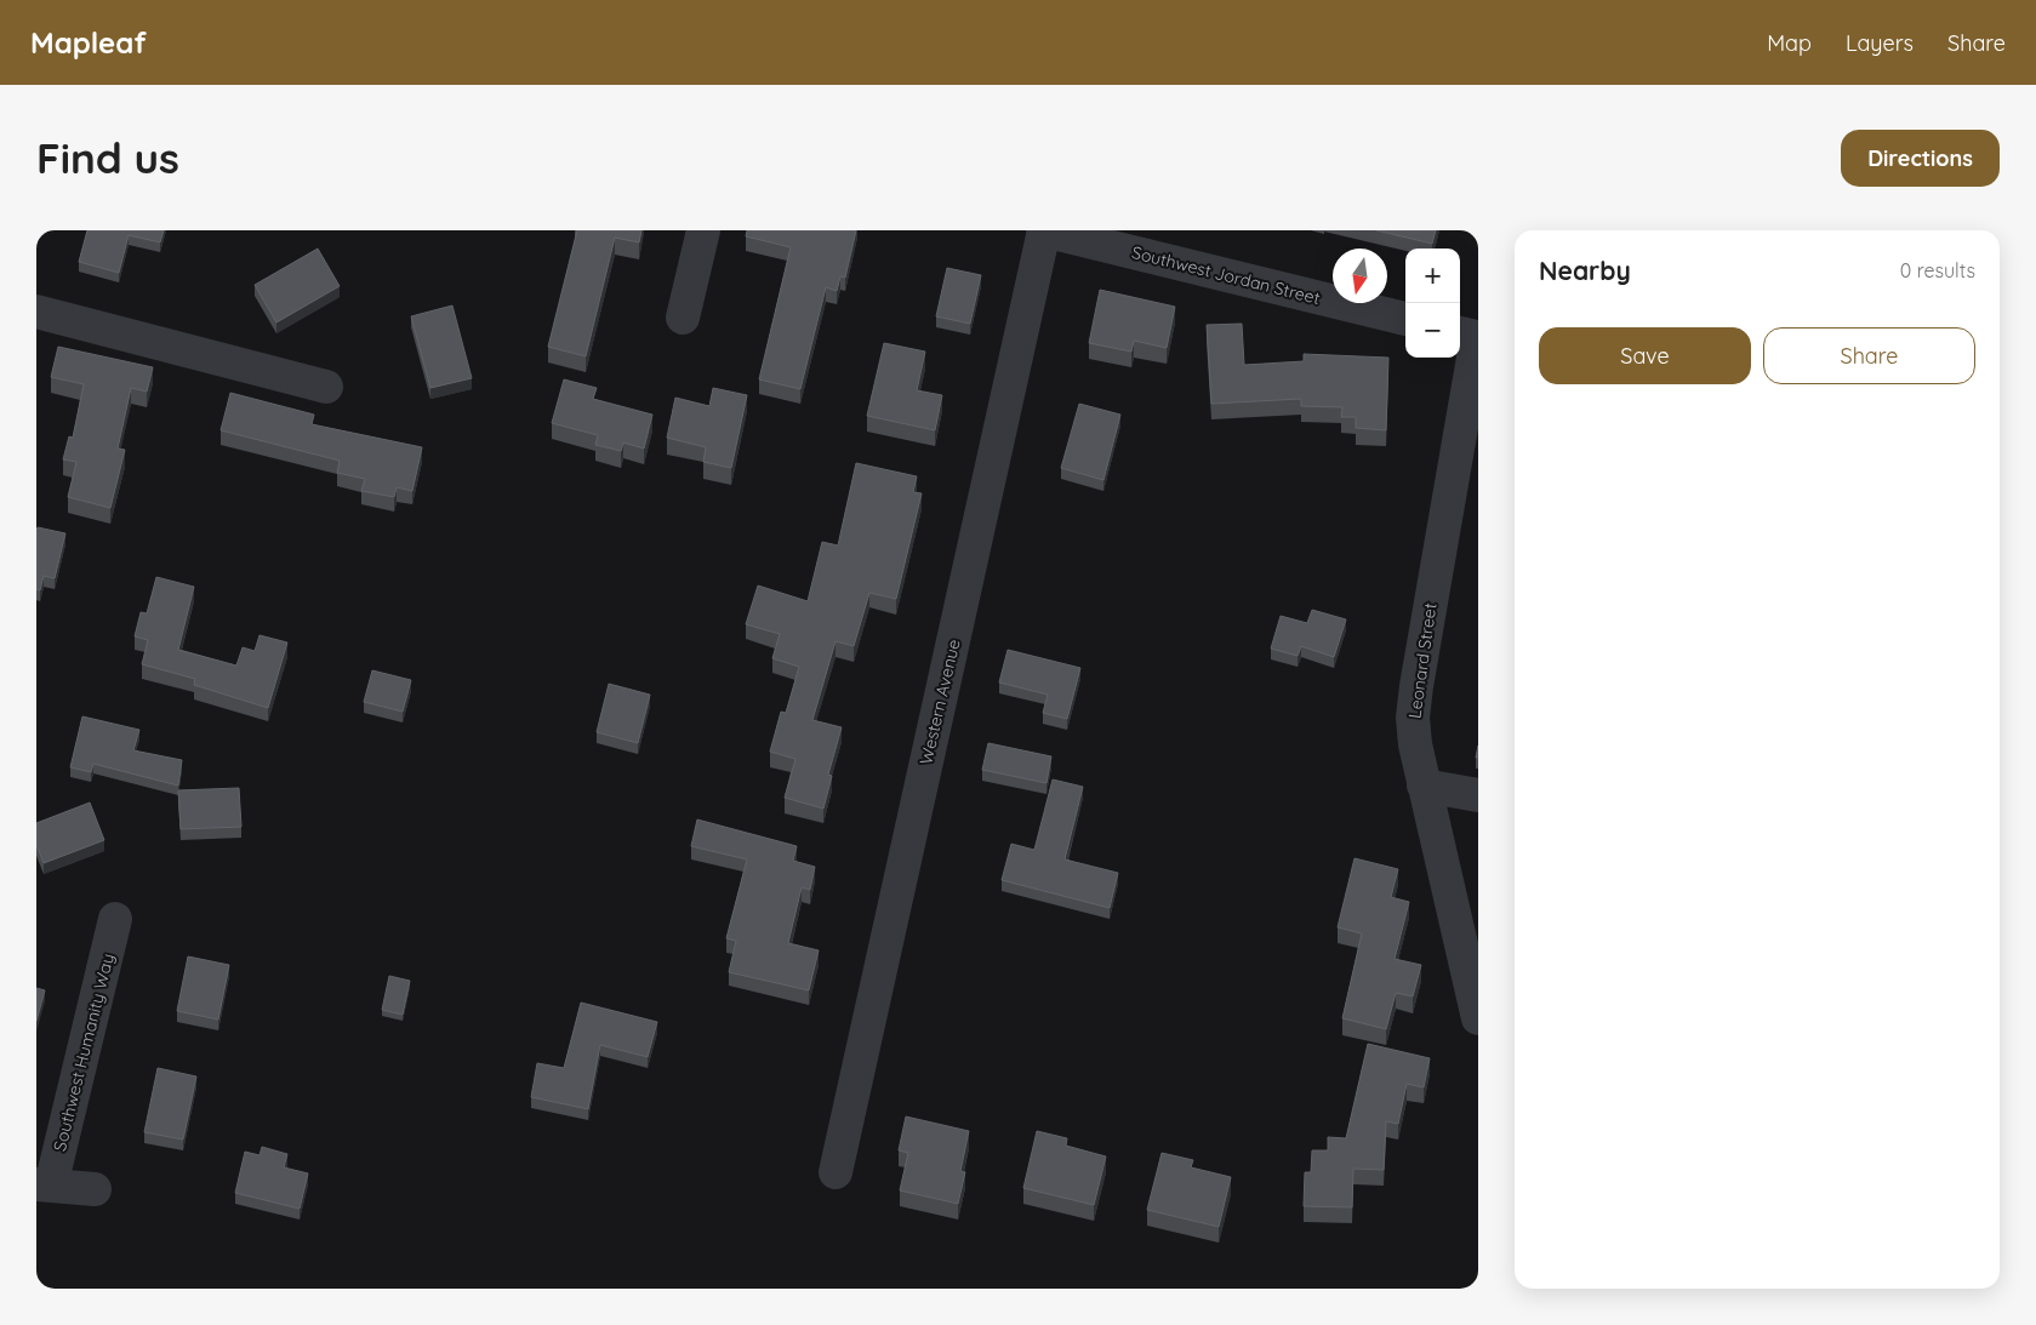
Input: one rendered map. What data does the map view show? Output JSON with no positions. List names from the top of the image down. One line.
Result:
{"streets":{"street":["Southwest Jordan Street","Leonard Street","Western Avenue","Southwest Humanity Way"]},"crossings":[["Southwest Jordan Street","Western Avenue"]],"north":"bottom","page":{"header":"Mapleaf","nav":["Map","Layers","Share"],"buttons":["Directions",["Save","Share"]],"title":"Find us","heading":["Nearby","0 results"],"map_buttons":["+","−"]}}
